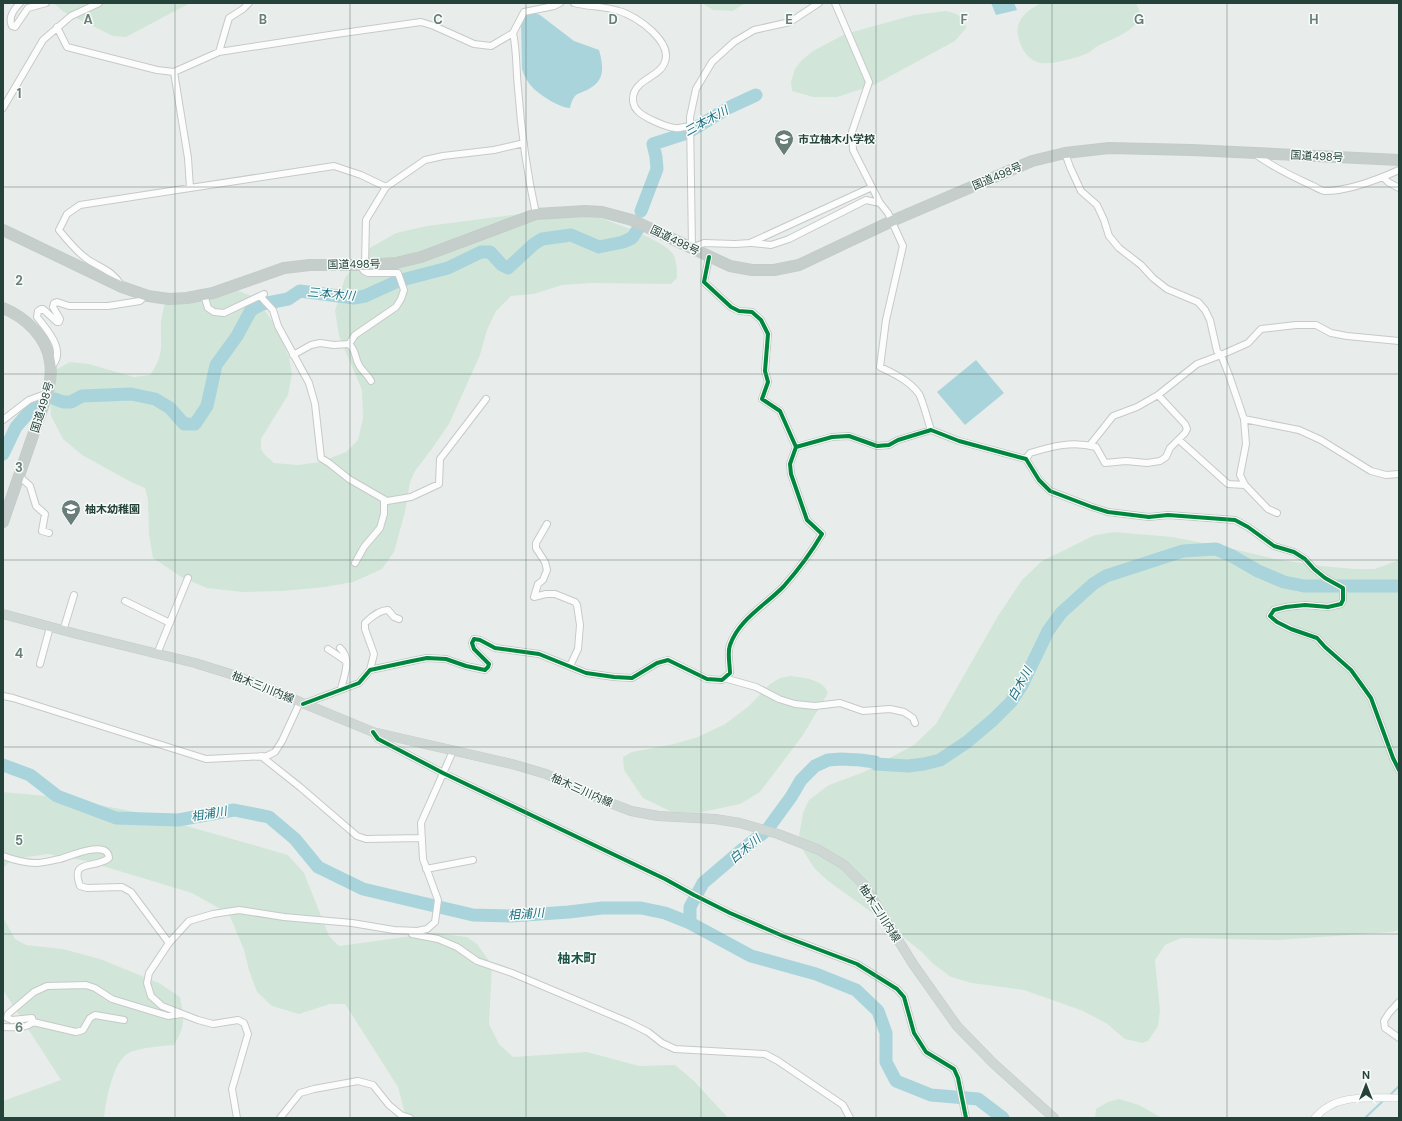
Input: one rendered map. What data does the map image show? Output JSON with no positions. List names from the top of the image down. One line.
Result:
{"streets":{"highway":["国道498号"],"main road":["柚木三川内線"]},"districts":["柚木町"],"water":["三本木川","白木川","相浦川"],"places":{"school or university":["市立柚木小学校","柚木幼稚園"]},"north":"top","grid":{"columns":["A","B","C","D","E","F","G","H"],"rows":["1","2","3","4","5","6"]}}
